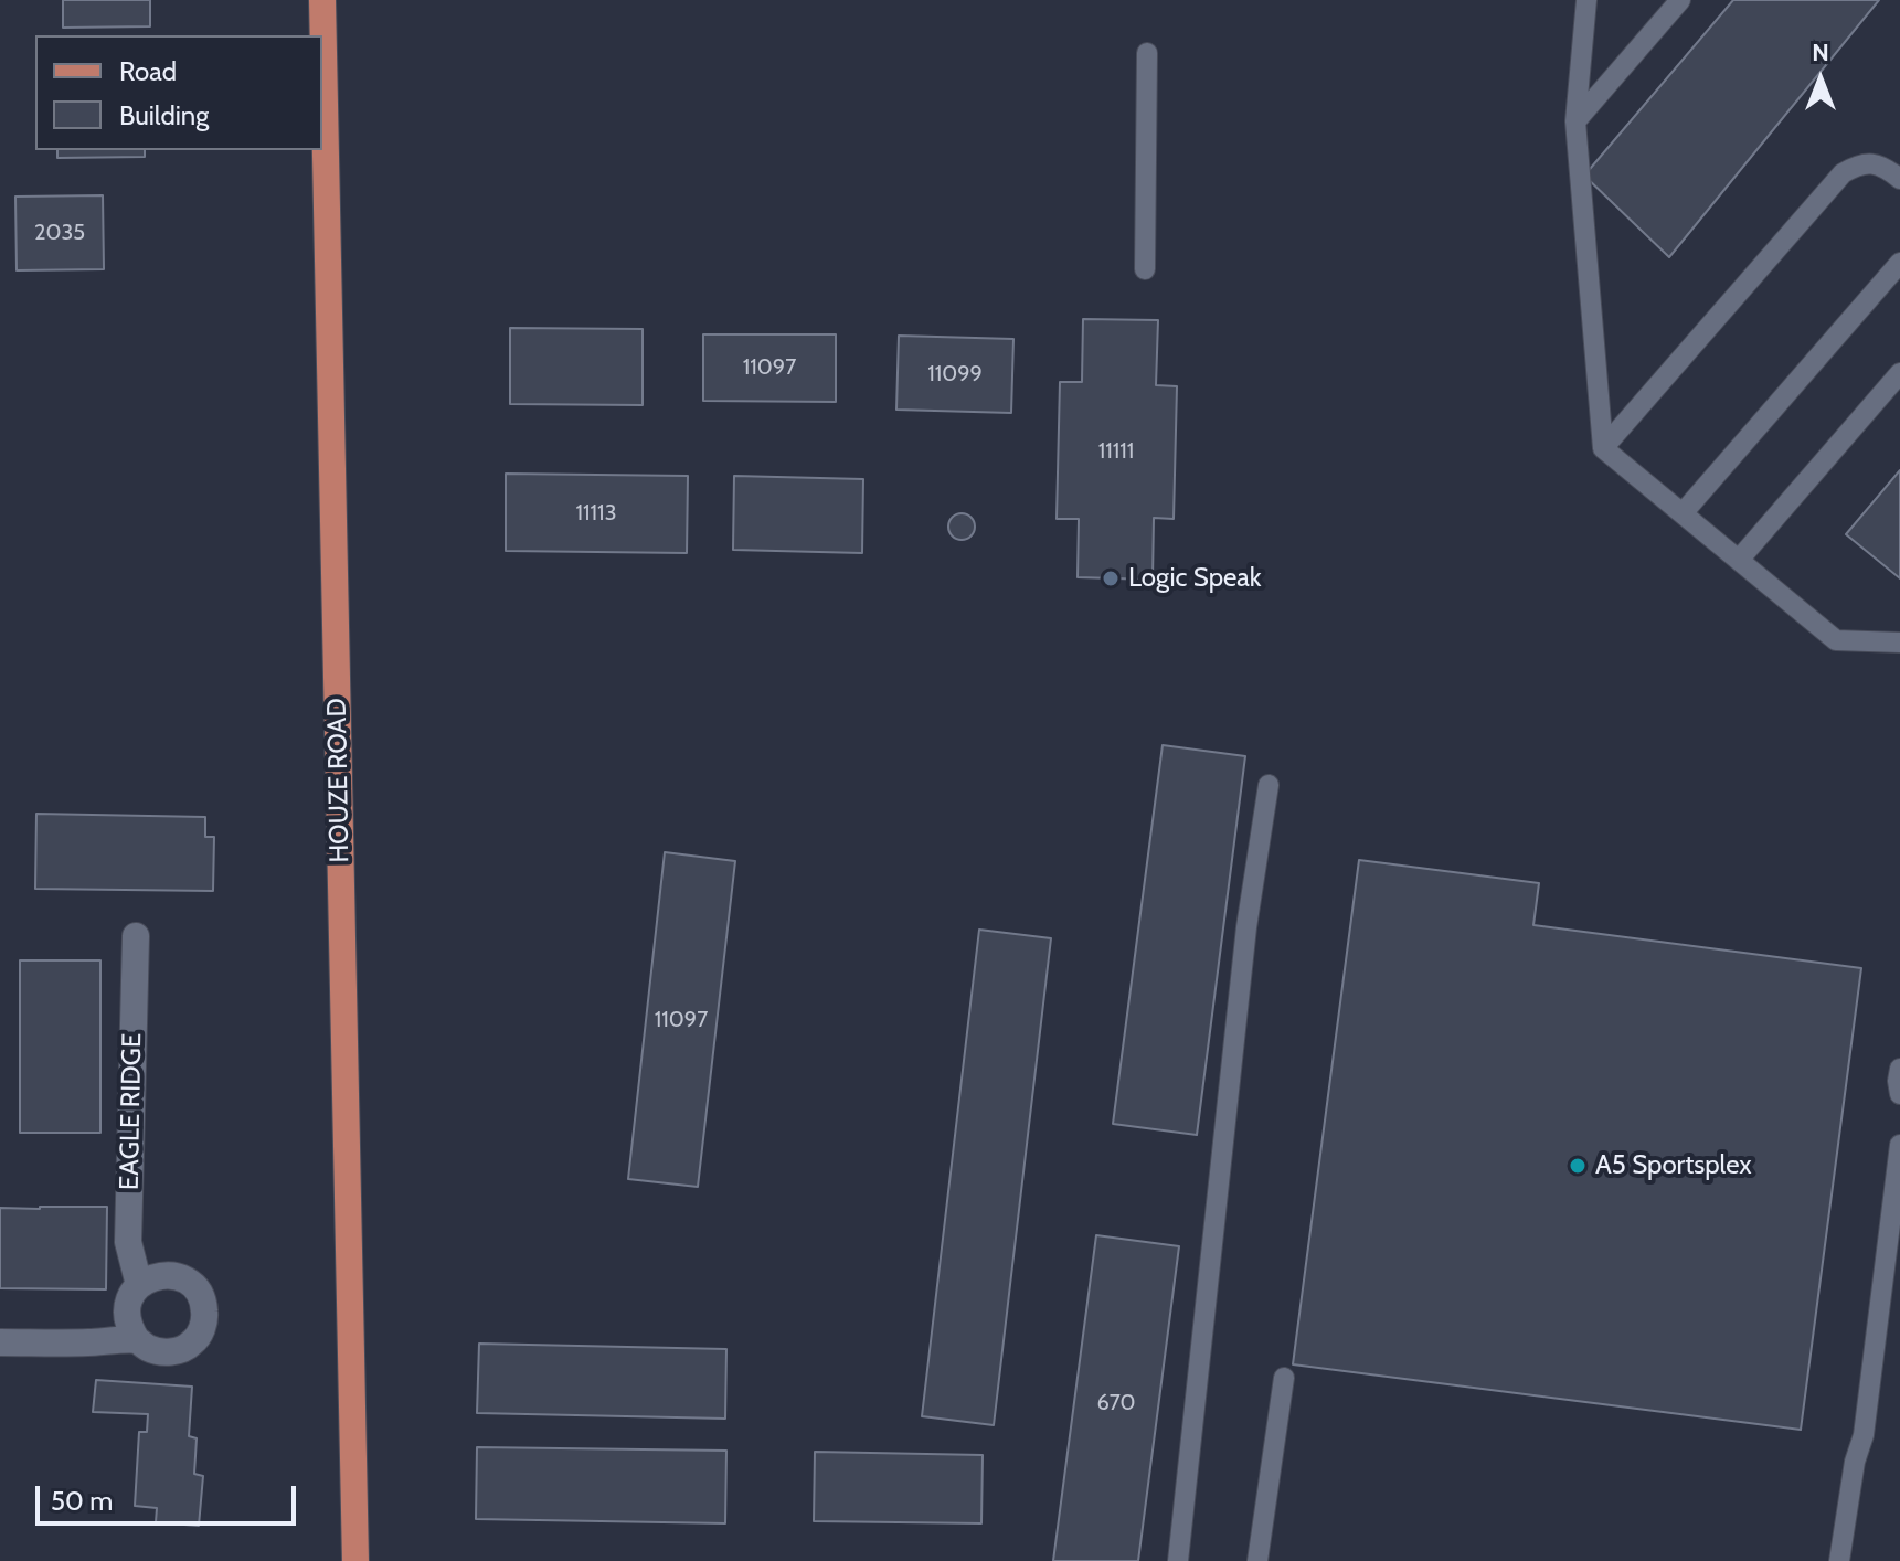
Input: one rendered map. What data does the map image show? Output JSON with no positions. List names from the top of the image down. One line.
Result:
{"streets":{"main road":["HOUZE ROAD"],"street":["EAGLE RIDGE"]},"places":["Logic Speak","A5 Sportsplex"],"house_numbers":["2035","11097","11099","11111","11113","11097","670"],"legend":["Road","Building"],"scale_bar":"50 m","north":"top"}
